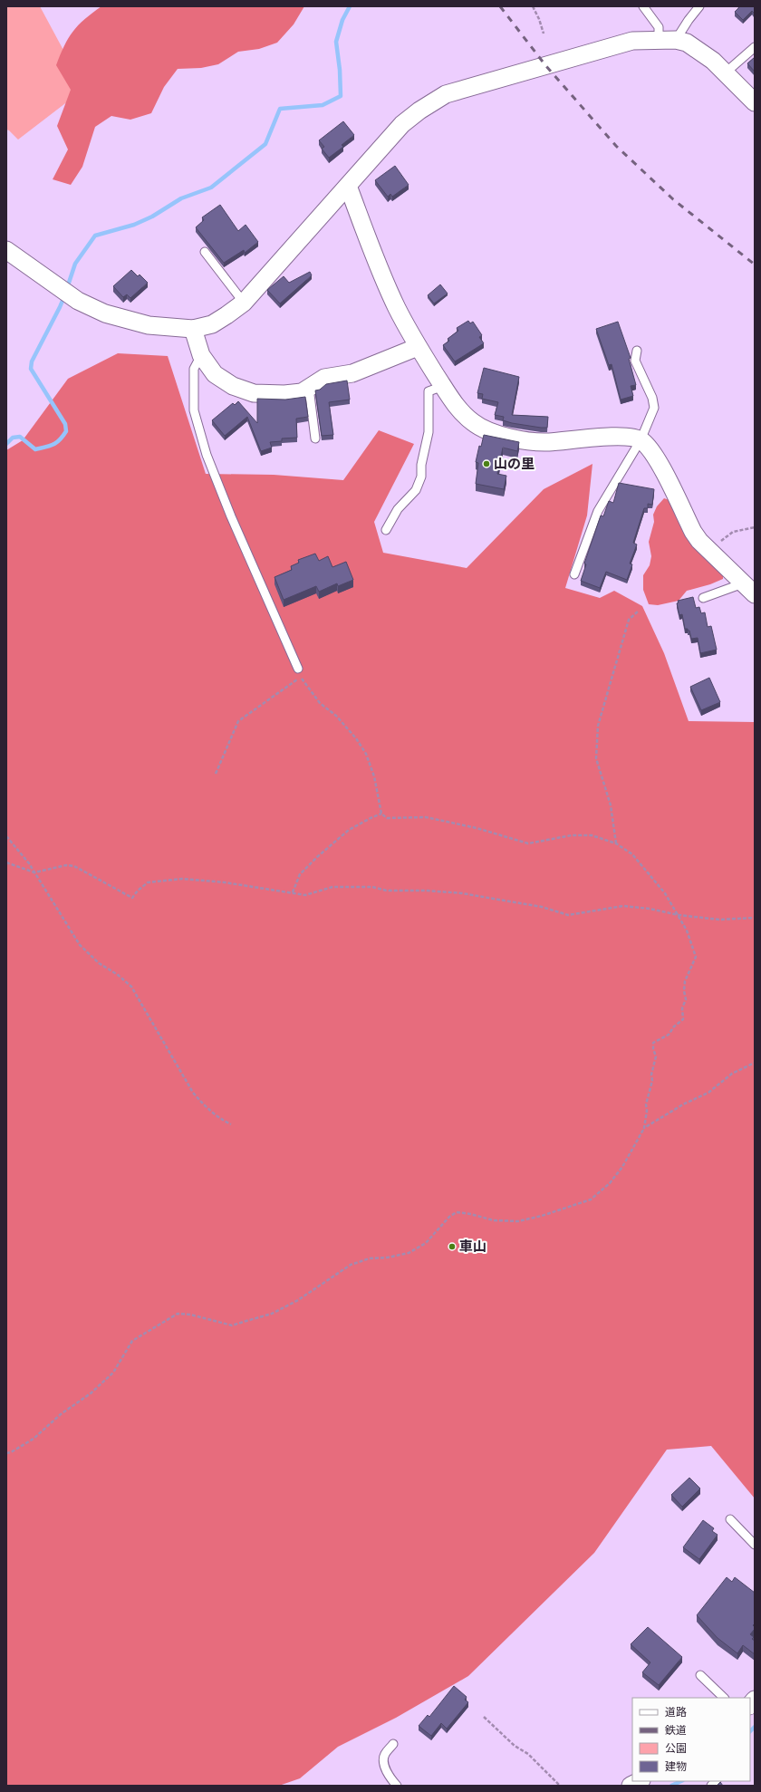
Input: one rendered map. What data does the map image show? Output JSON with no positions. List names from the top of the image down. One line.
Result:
{"places":["山の里","車山"],"legend":["道路","鉄道","公園","建物"]}
